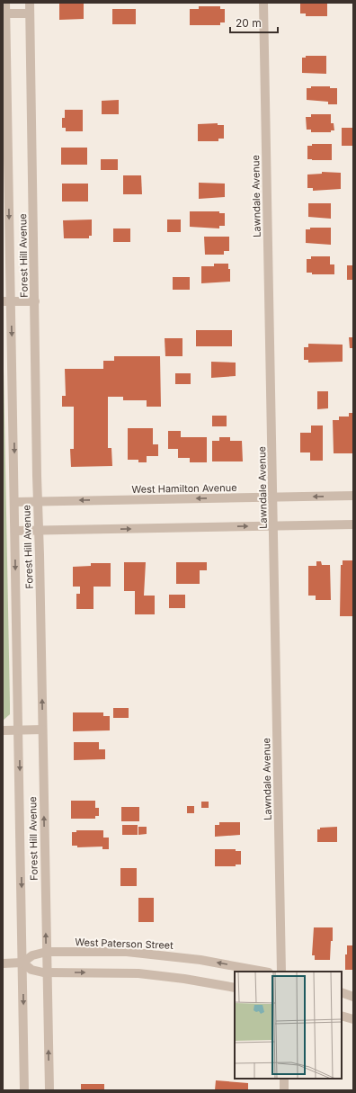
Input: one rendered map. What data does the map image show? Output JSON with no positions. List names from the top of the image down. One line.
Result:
{"streets":{"street":["Lawndale Avenue","Forest Hill Avenue","West Hamilton Avenue","West Paterson Street"]},"crossings":[["Lawndale Avenue","West Hamilton Avenue"],["Forest Hill Avenue","West Hamilton Avenue"],["Forest Hill Avenue","West Paterson Street"]],"scale_bar":"20 m"}
